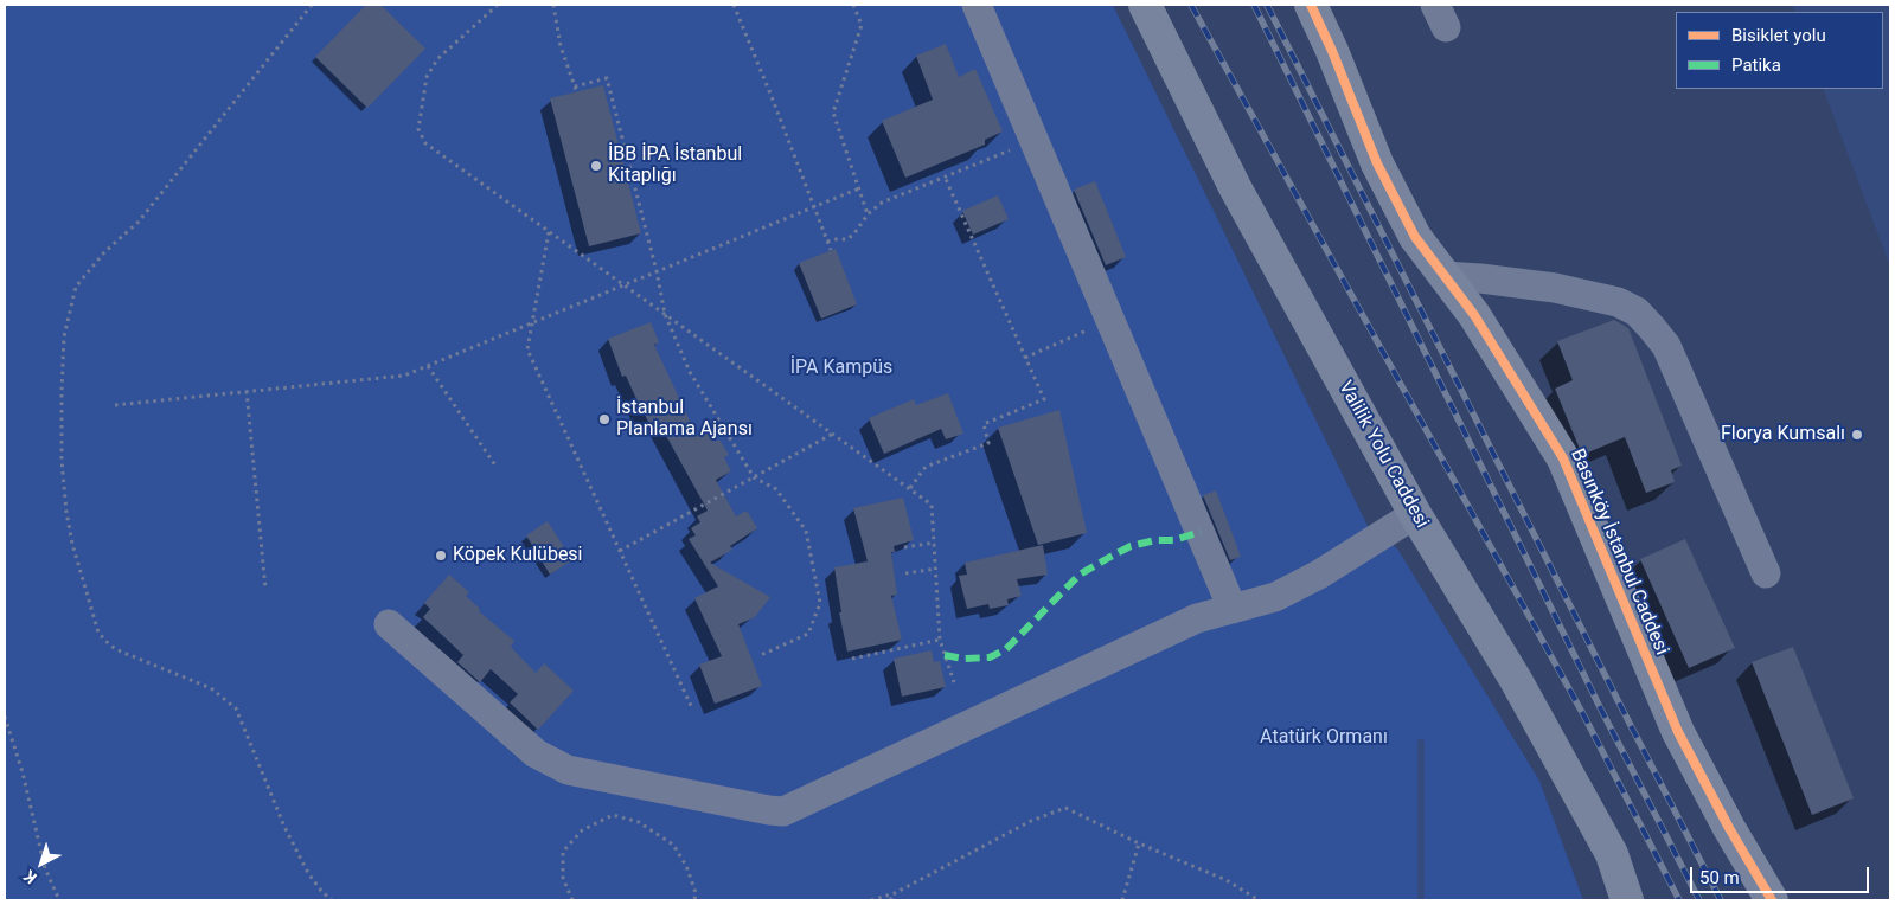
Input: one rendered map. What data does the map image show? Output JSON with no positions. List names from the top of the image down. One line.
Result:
{"streets":{"main road":["Valilik Yolu Caddesi","Basınköy İstanbul Caddesi"]},"parks":["İPA Kampüs","Atatürk Ormanı"],"places":["İBB İPA İstanbul Kitaplığı","İstanbul Planlama Ajansı","Florya Kumsalı","Köpek Kulübesi"],"legend":["Bisiklet yolu","Patika"],"scale_bar":"50 m","north":"bottom left"}
